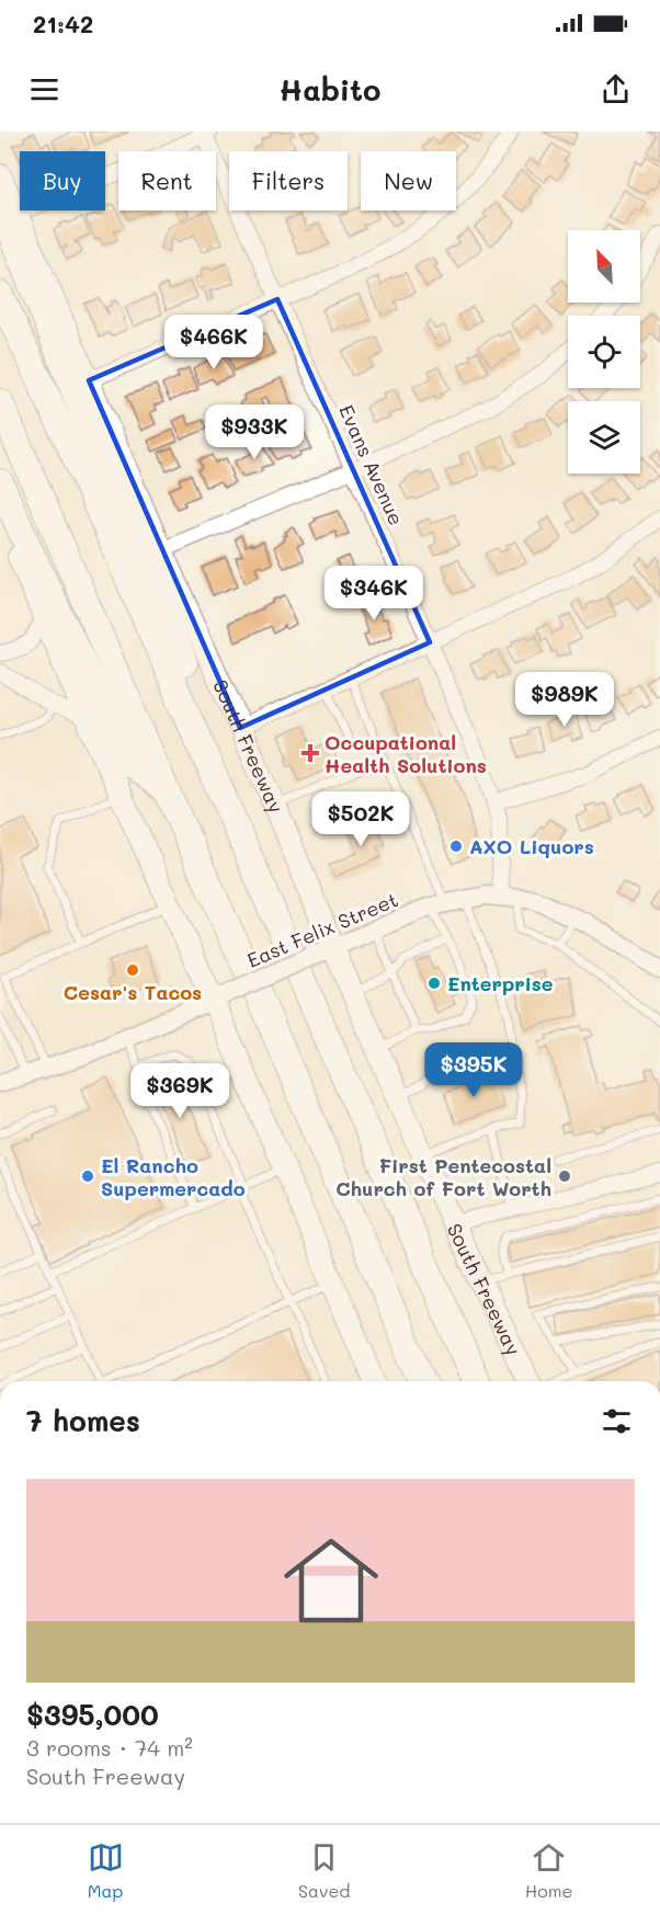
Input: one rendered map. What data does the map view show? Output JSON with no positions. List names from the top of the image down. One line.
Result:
{"streets":{"main road":["South Freeway"],"street":["Evans Avenue","East Felix Street"]},"crossings":[["Evans Avenue","East Felix Street"],["South Freeway","East Felix Street"]],"places":{"health":["Occupational Health Solutions"],"other":["AXO Liquors","Cesar's Tacos","Enterprise","El Rancho Supermercado","First Pentecostal Church of Fort Worth"]},"north":"top left","page":{"status":"21:42","header":"Habito","chip":["Buy","Rent","Filters","New"],"price":["$466K","$933K","$346K","$989K","$502K","$395K","$369K"],"heading":"7 homes","list":[{"name":"$395,000","note":"3 rooms · 74 m² · South Freeway"}],"tabs":["Map","Saved","Home"]}}
